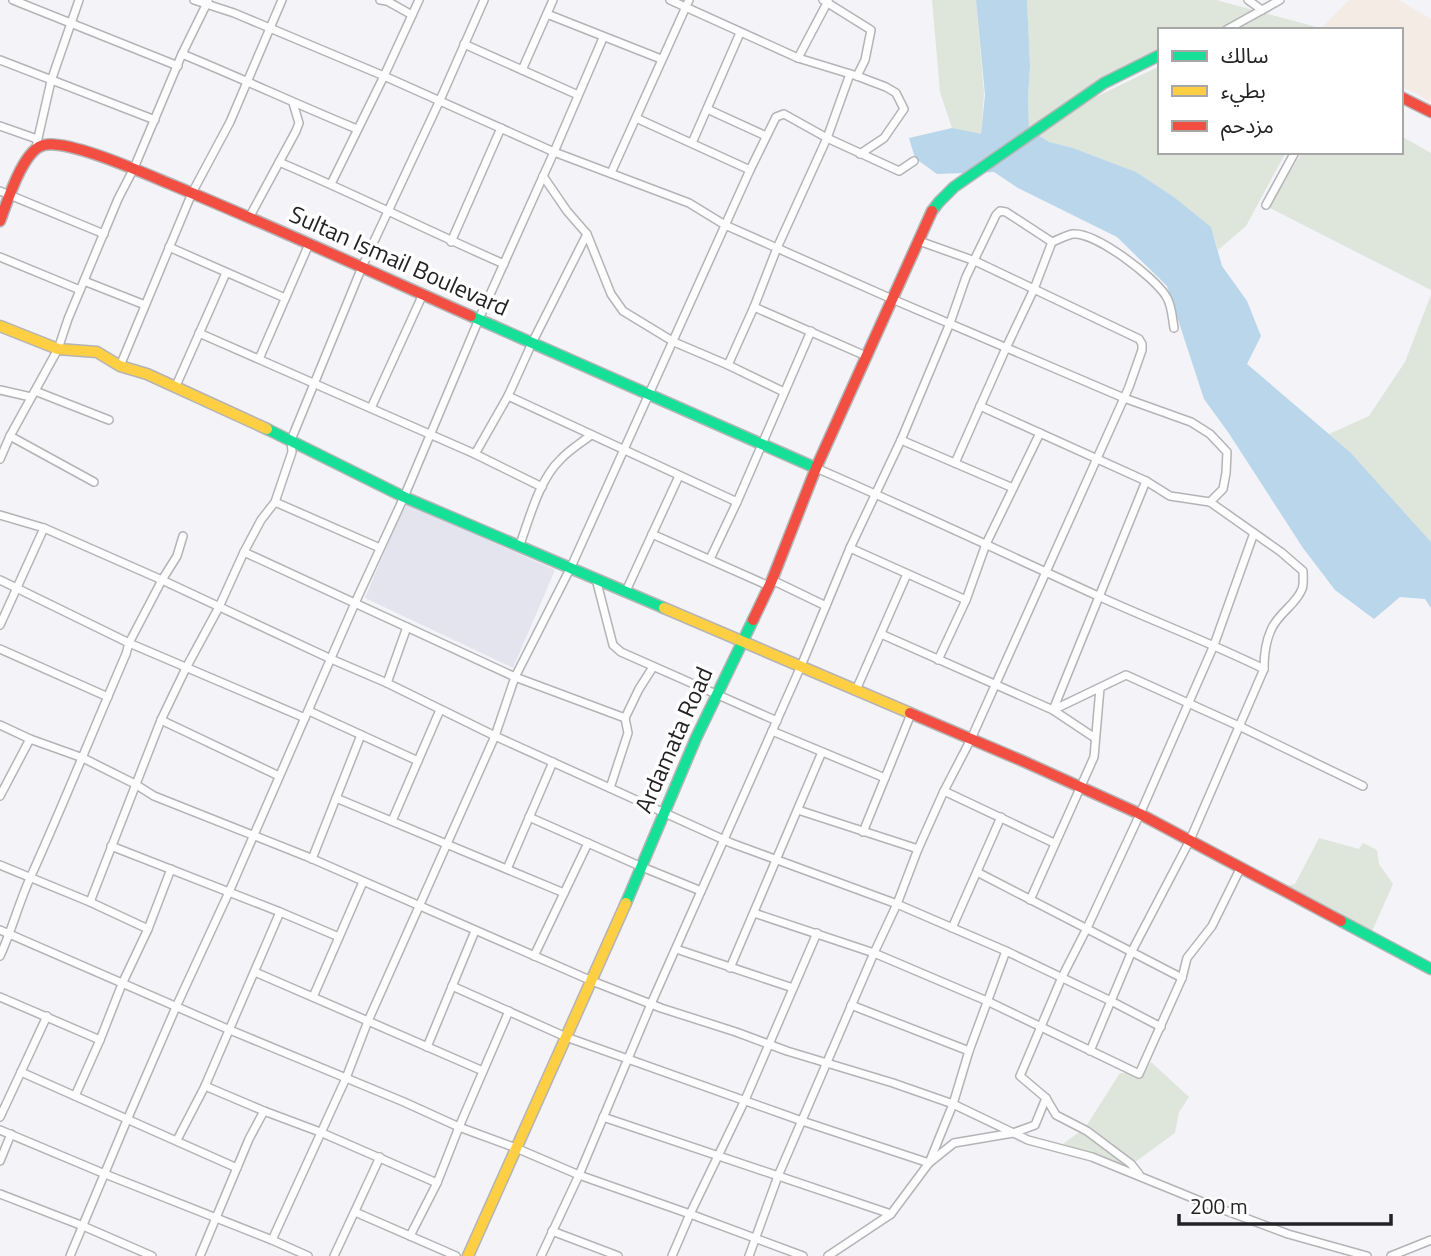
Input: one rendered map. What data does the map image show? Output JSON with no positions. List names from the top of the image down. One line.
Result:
{"streets":{"street":["Sultan Ismail Boulevard","Ardamata Road"]},"crossings":[["Sultan Ismail Boulevard","Ardamata Road"]],"legend":["سالك","بطيء","مزدحم"],"scale_bar":"200 m"}
